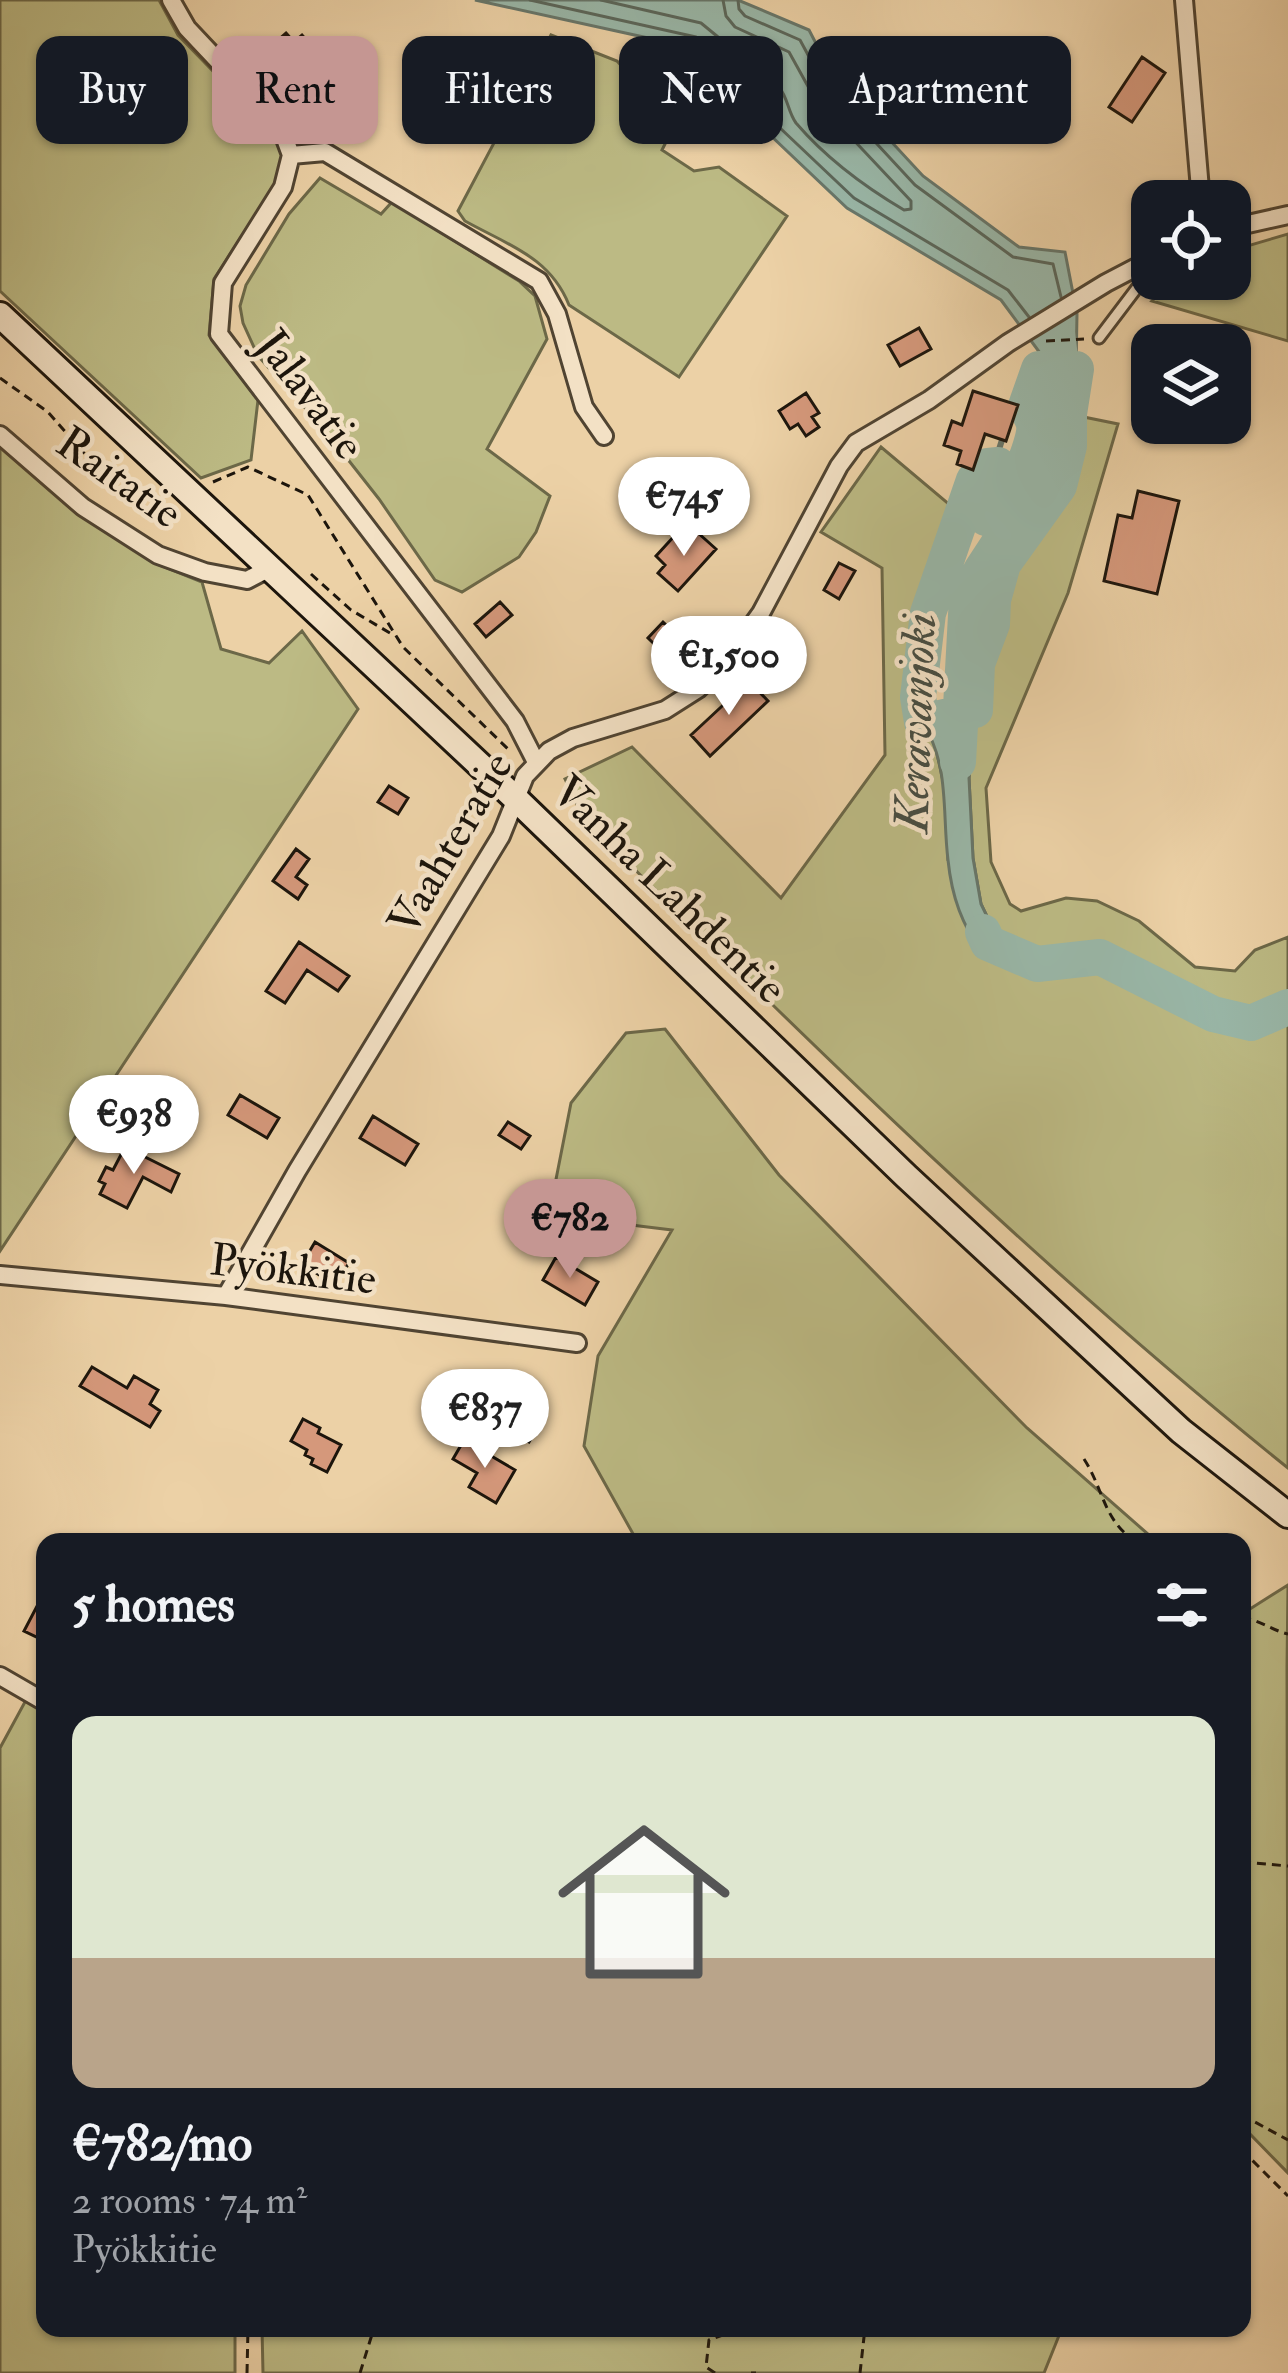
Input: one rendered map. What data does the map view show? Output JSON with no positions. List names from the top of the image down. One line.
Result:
{"streets":{"main road":["Vanha Lahdentie"],"street":["Jalavatie","Raitatie","Vaahteratie","Pyökkitie"]},"crossings":[["Jalavatie","Vaahteratie"],["Jalavatie","Vanha Lahdentie"],["Raitatie","Vanha Lahdentie"],["Vaahteratie","Vanha Lahdentie"],["Vaahteratie","Pyökkitie"]],"water":["Keravanjoki"],"page":{"chip":["Buy","Rent","Filters","New","Apartment"],"price":["€745","€1,500","€938","€782","€837"],"heading":"5 homes","list":[{"name":"€782/mo","note":"2 rooms · 74 m² · Pyökkitie"}]}}
